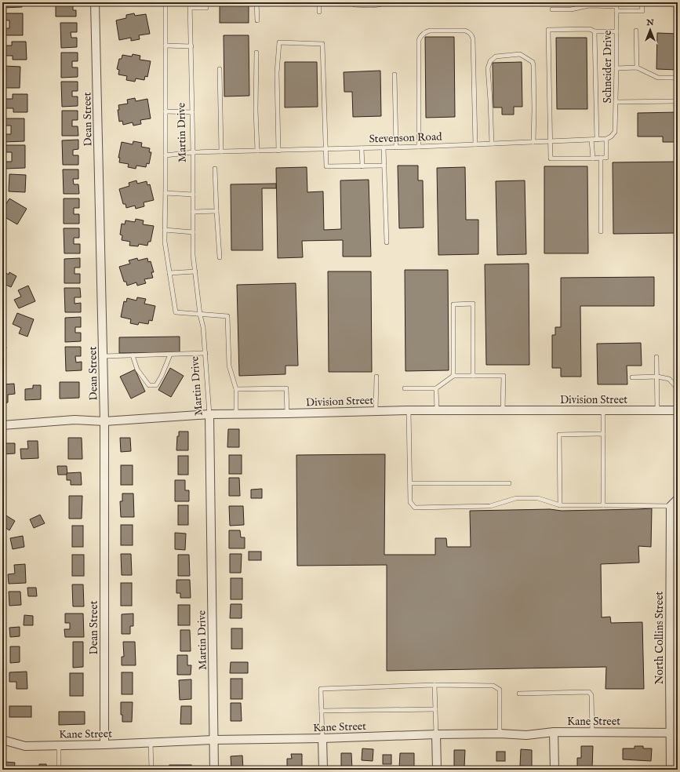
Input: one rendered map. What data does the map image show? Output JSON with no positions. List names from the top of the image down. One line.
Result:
{"streets":{"street":["Dean Street","Martin Drive","Division Street","North Collins Street","Kane Street"],"lane":["Schneider Drive","Stevenson Road"]},"crossings":[["Schneider Drive","Stevenson Road"],["Dean Street","Division Street"],["Dean Street","Kane Street"],["Martin Drive","Stevenson Road"],["Martin Drive","Division Street"],["Martin Drive","Kane Street"],["North Collins Street","Kane Street"]],"north":"top"}
